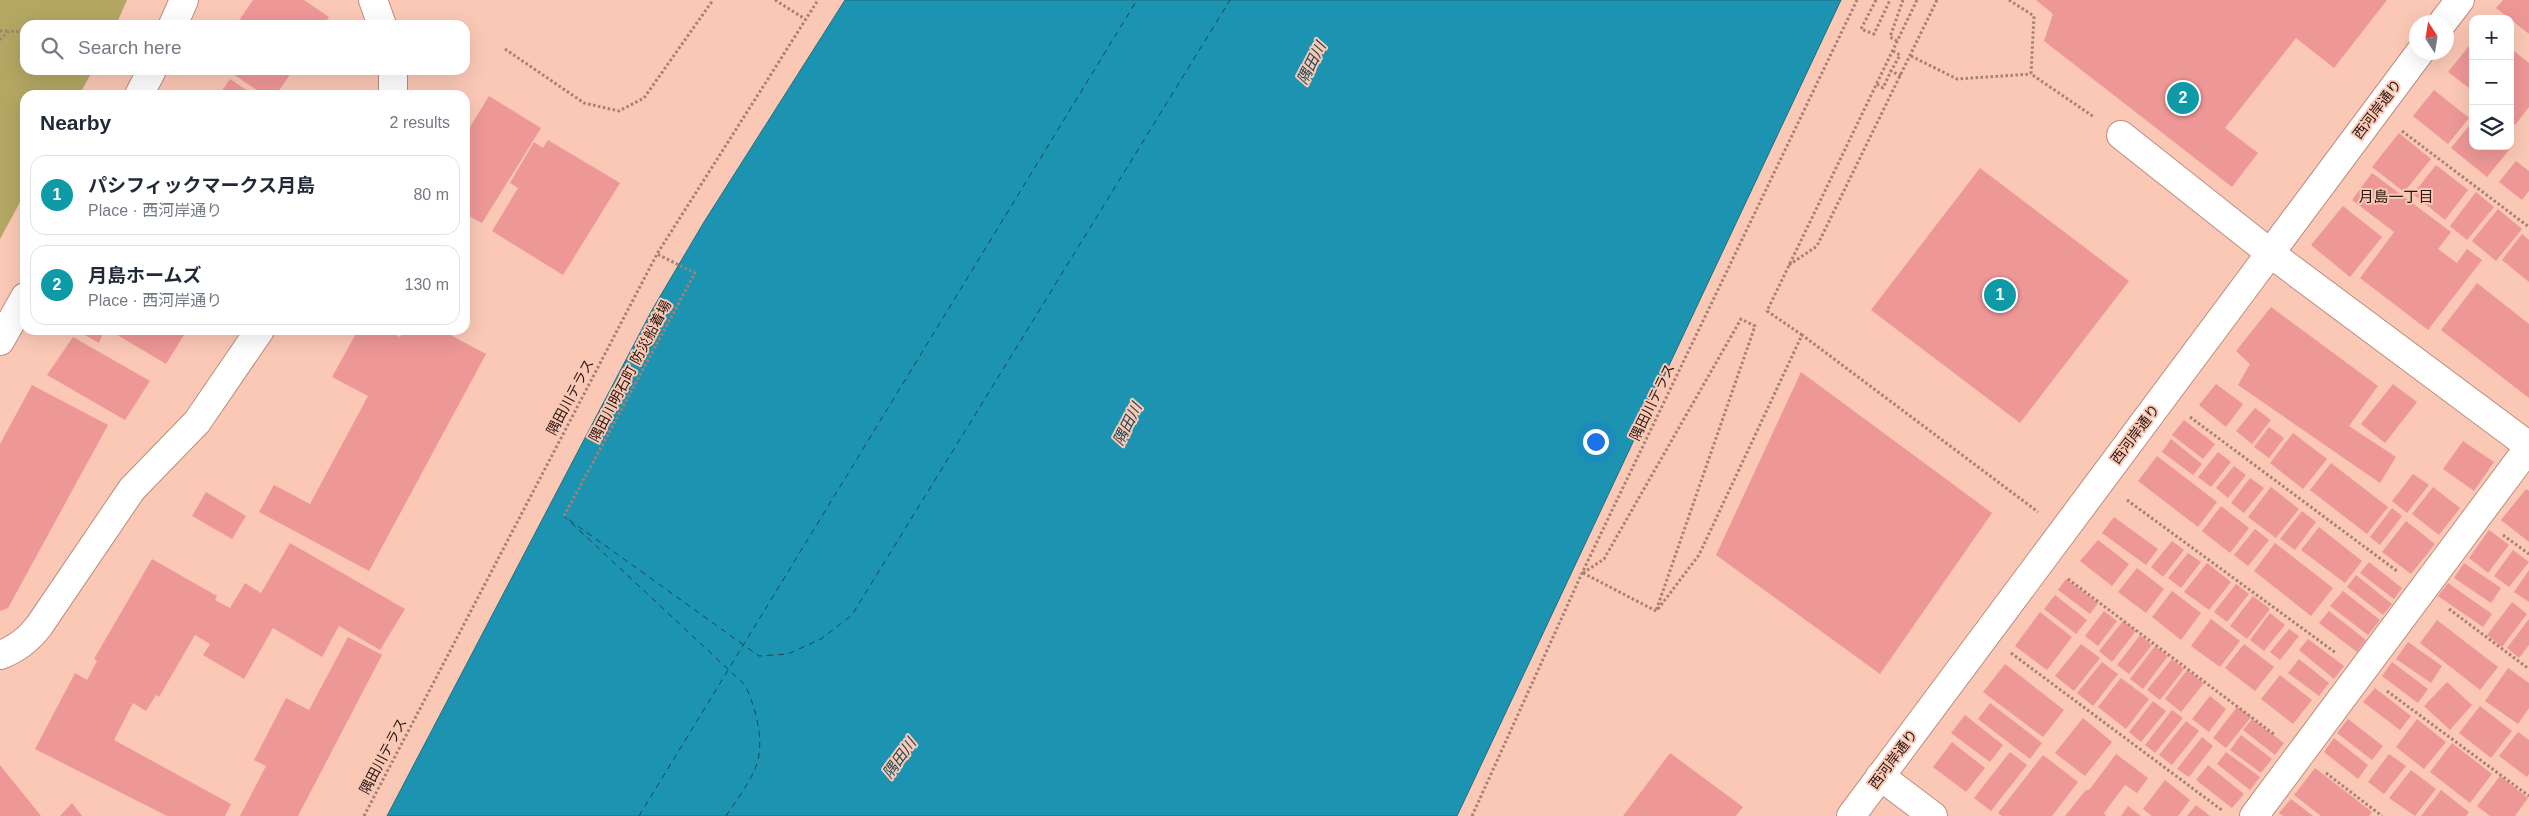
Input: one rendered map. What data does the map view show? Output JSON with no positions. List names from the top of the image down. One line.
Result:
{"streets":{"street":["西河岸通り"],"path":["隅田川明石町 防災船着場","隅田川テラス"]},"crossings":[["隅田川明石町 防災船着場","隅田川テラス"]],"districts":["月島一丁目"],"water":["隅田川"],"north":"top","page":{"map_buttons":["+","−"],"search":"Search here","pins":["2","1"],"heading":["Nearby","2 results"],"list":[{"mark":"1","name":"パシフィックマークス月島","note":"Place · 西河岸通り","value":"80 m"},{"mark":"2","name":"月島ホームズ","note":"Place · 西河岸通り","value":"130 m"}]}}
